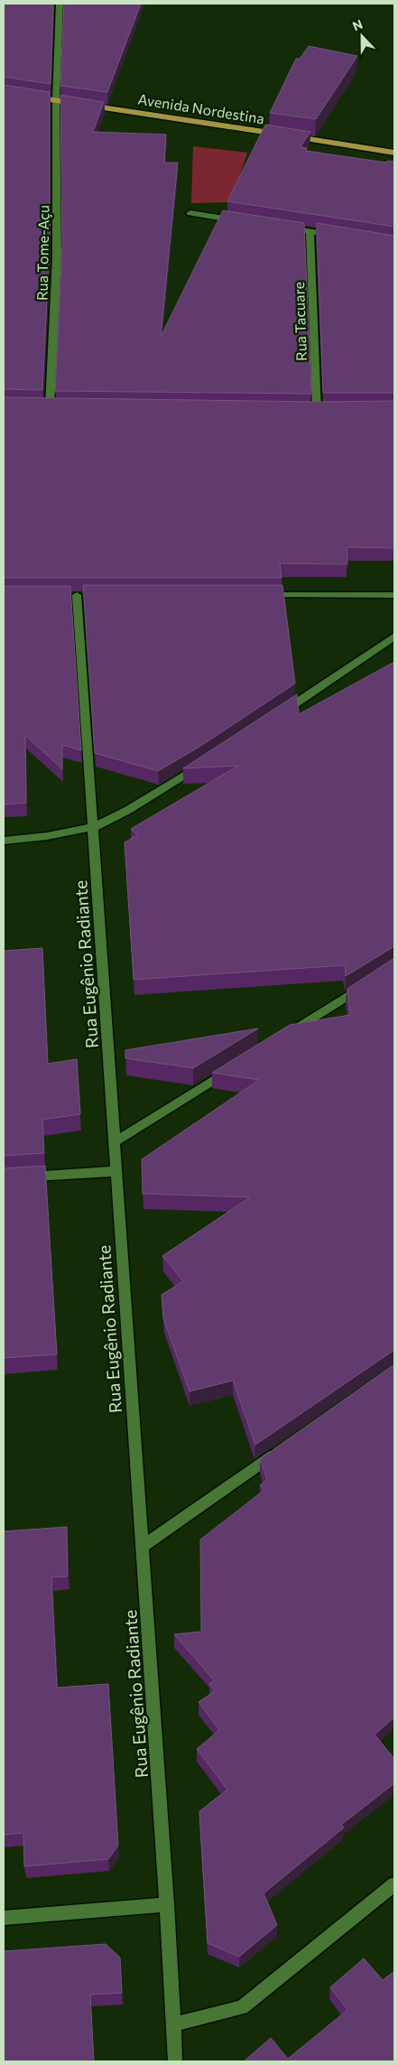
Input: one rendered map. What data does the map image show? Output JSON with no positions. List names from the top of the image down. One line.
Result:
{"streets":{"main road":["Avenida Nordestina"],"street":["Rua Tome-Açu","Rua Tacuare","Rua Eugênio Radiante"]},"crossings":[["Avenida Nordestina","Rua Tome-Açu"]],"north":"top"}
